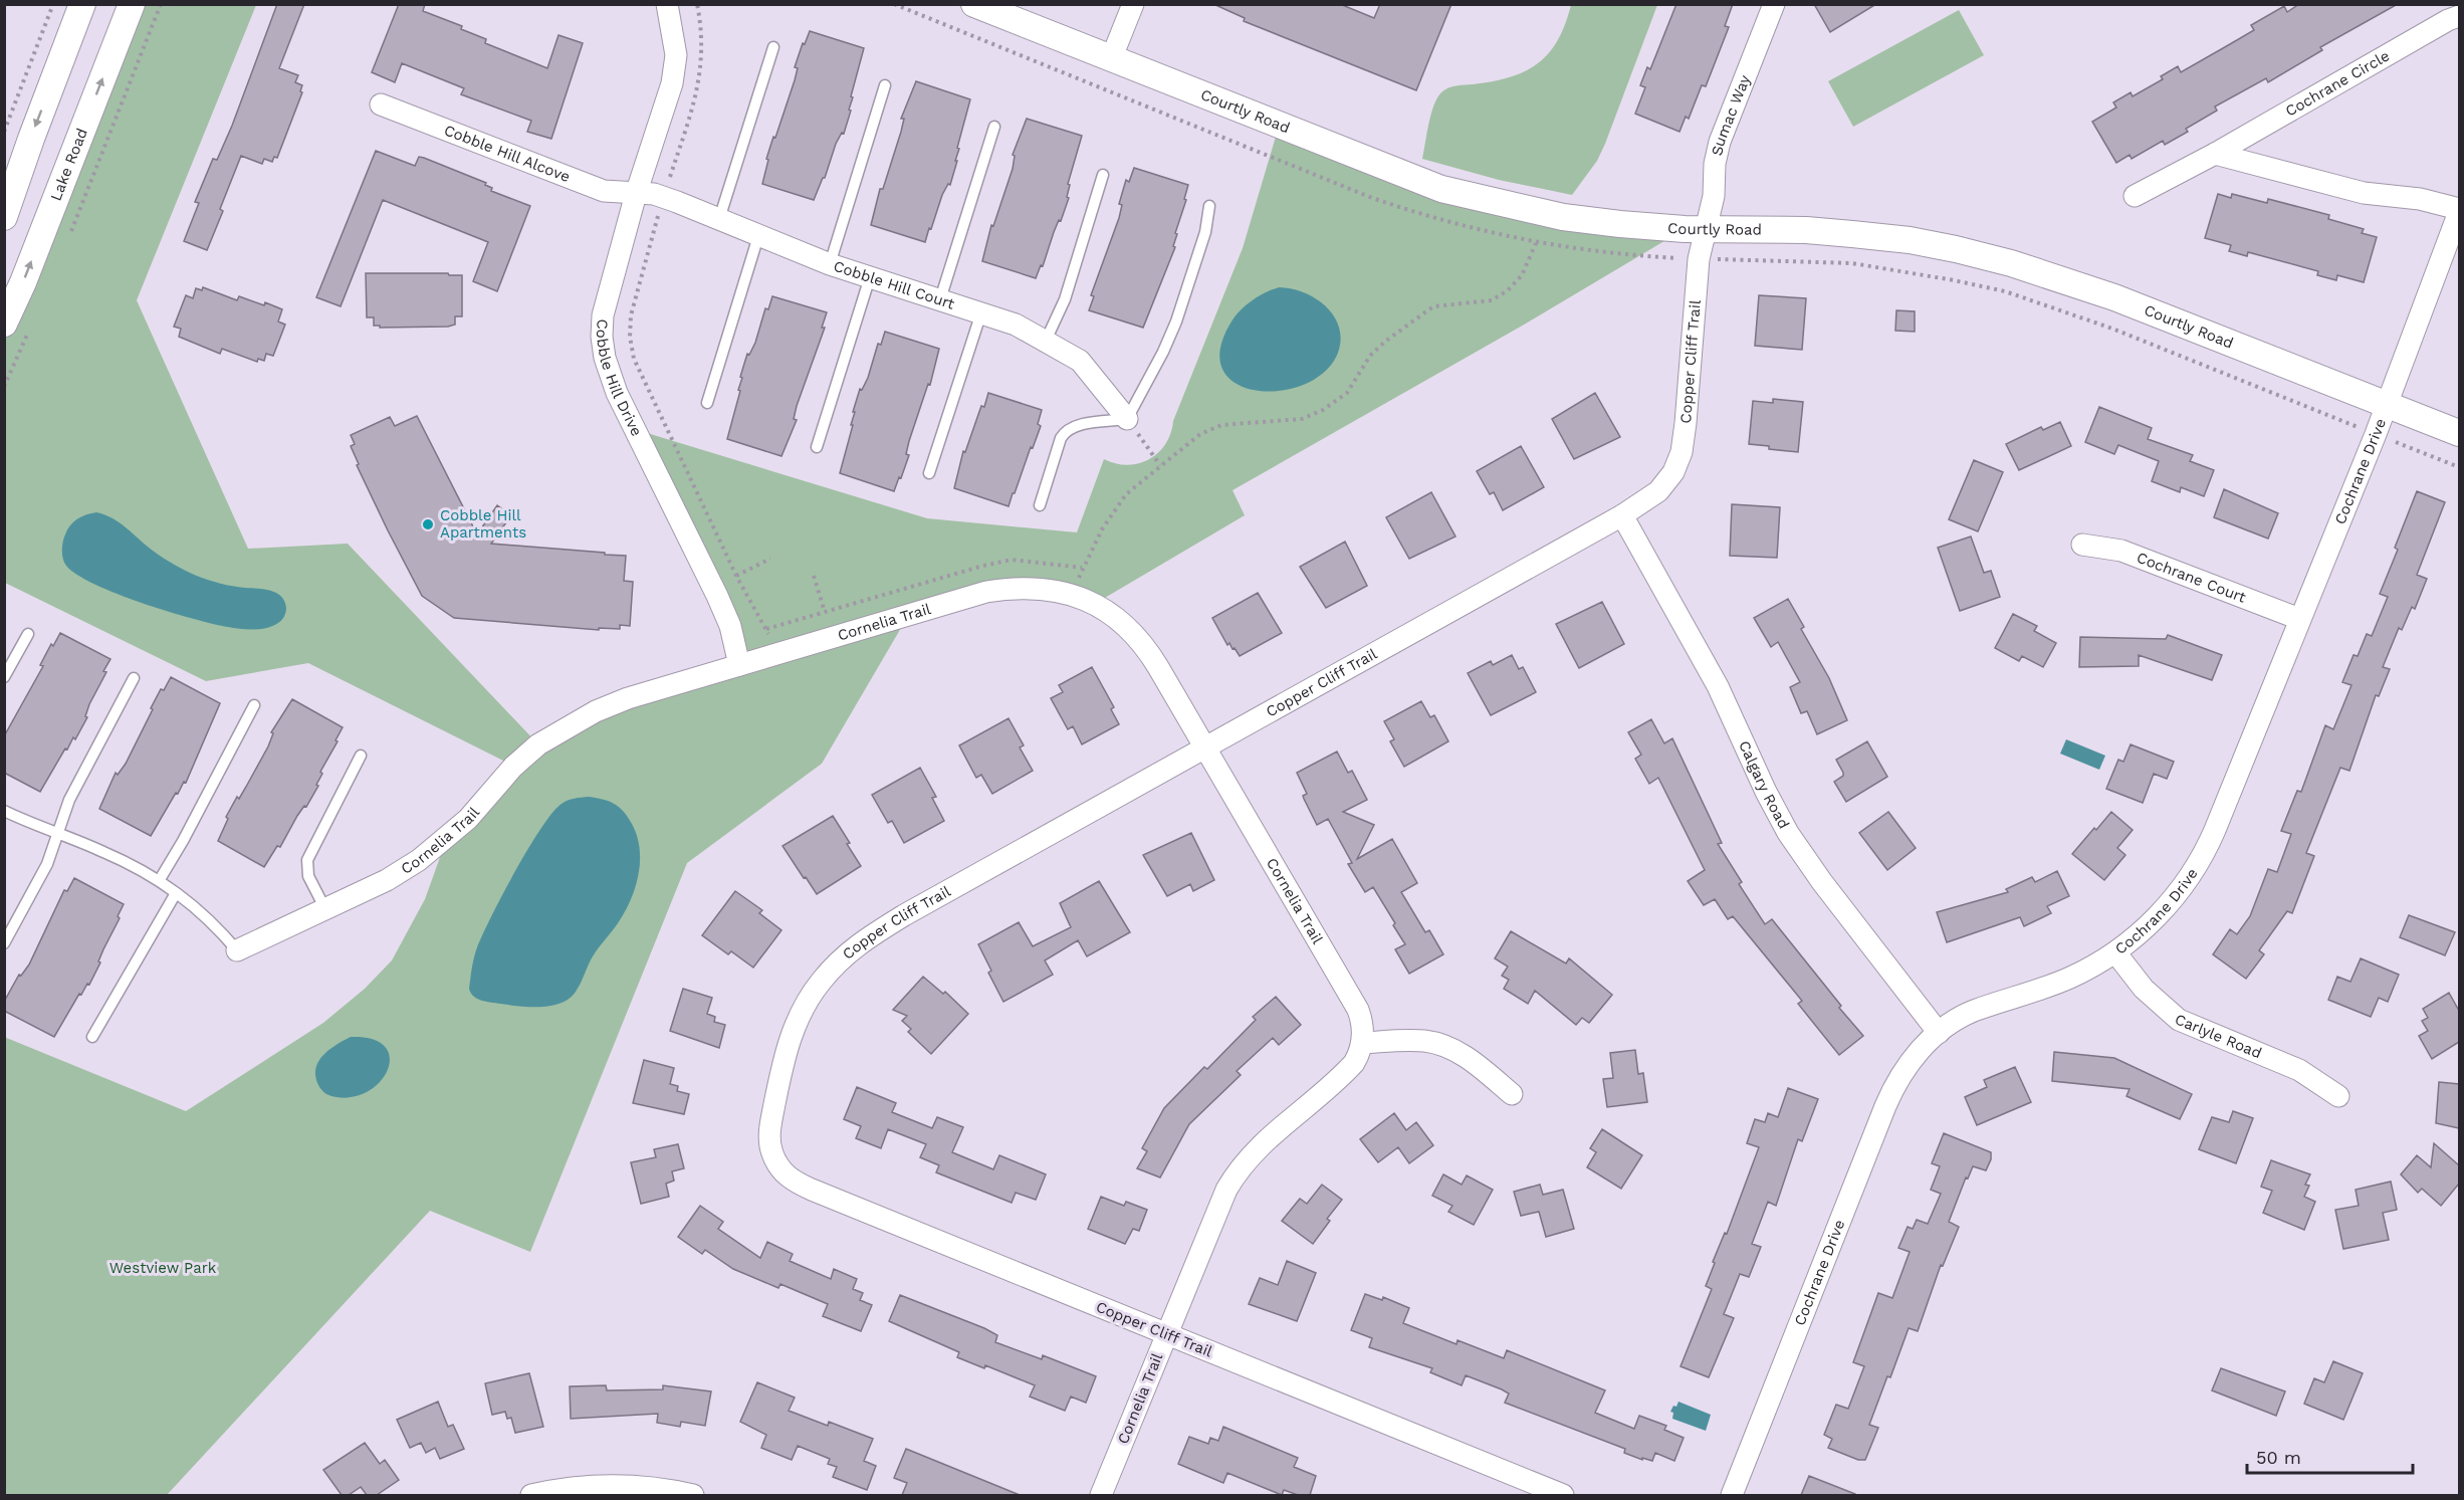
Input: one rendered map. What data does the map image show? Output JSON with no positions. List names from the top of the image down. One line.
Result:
{"streets":{"street":["Cochrane Circle","Courtly Road","Sumac Way","Cobble Hill Alcove","Lake Road","Cobble Hill Court","Copper Cliff Trail","Cobble Hill Drive","Cochrane Drive","Cochrane Court","Cornelia Trail","Calgary Road","Carlyle Road"]},"crossings":[["Courtly Road","Sumac Way"],["Courtly Road","Copper Cliff Trail"],["Courtly Road","Cochrane Drive"],["Sumac Way","Copper Cliff Trail"],["Cobble Hill Alcove","Cobble Hill Court"],["Cobble Hill Alcove","Cobble Hill Drive"],["Cobble Hill Court","Cobble Hill Drive"],["Copper Cliff Trail","Cornelia Trail"],["Copper Cliff Trail","Calgary Road"],["Cobble Hill Drive","Cornelia Trail"],["Cochrane Drive","Cochrane Court"],["Cochrane Drive","Calgary Road"],["Cochrane Drive","Carlyle Road"]],"parks":["Westview Park"],"places":["Cobble Hill Apartments"],"scale_bar":"50 m"}
